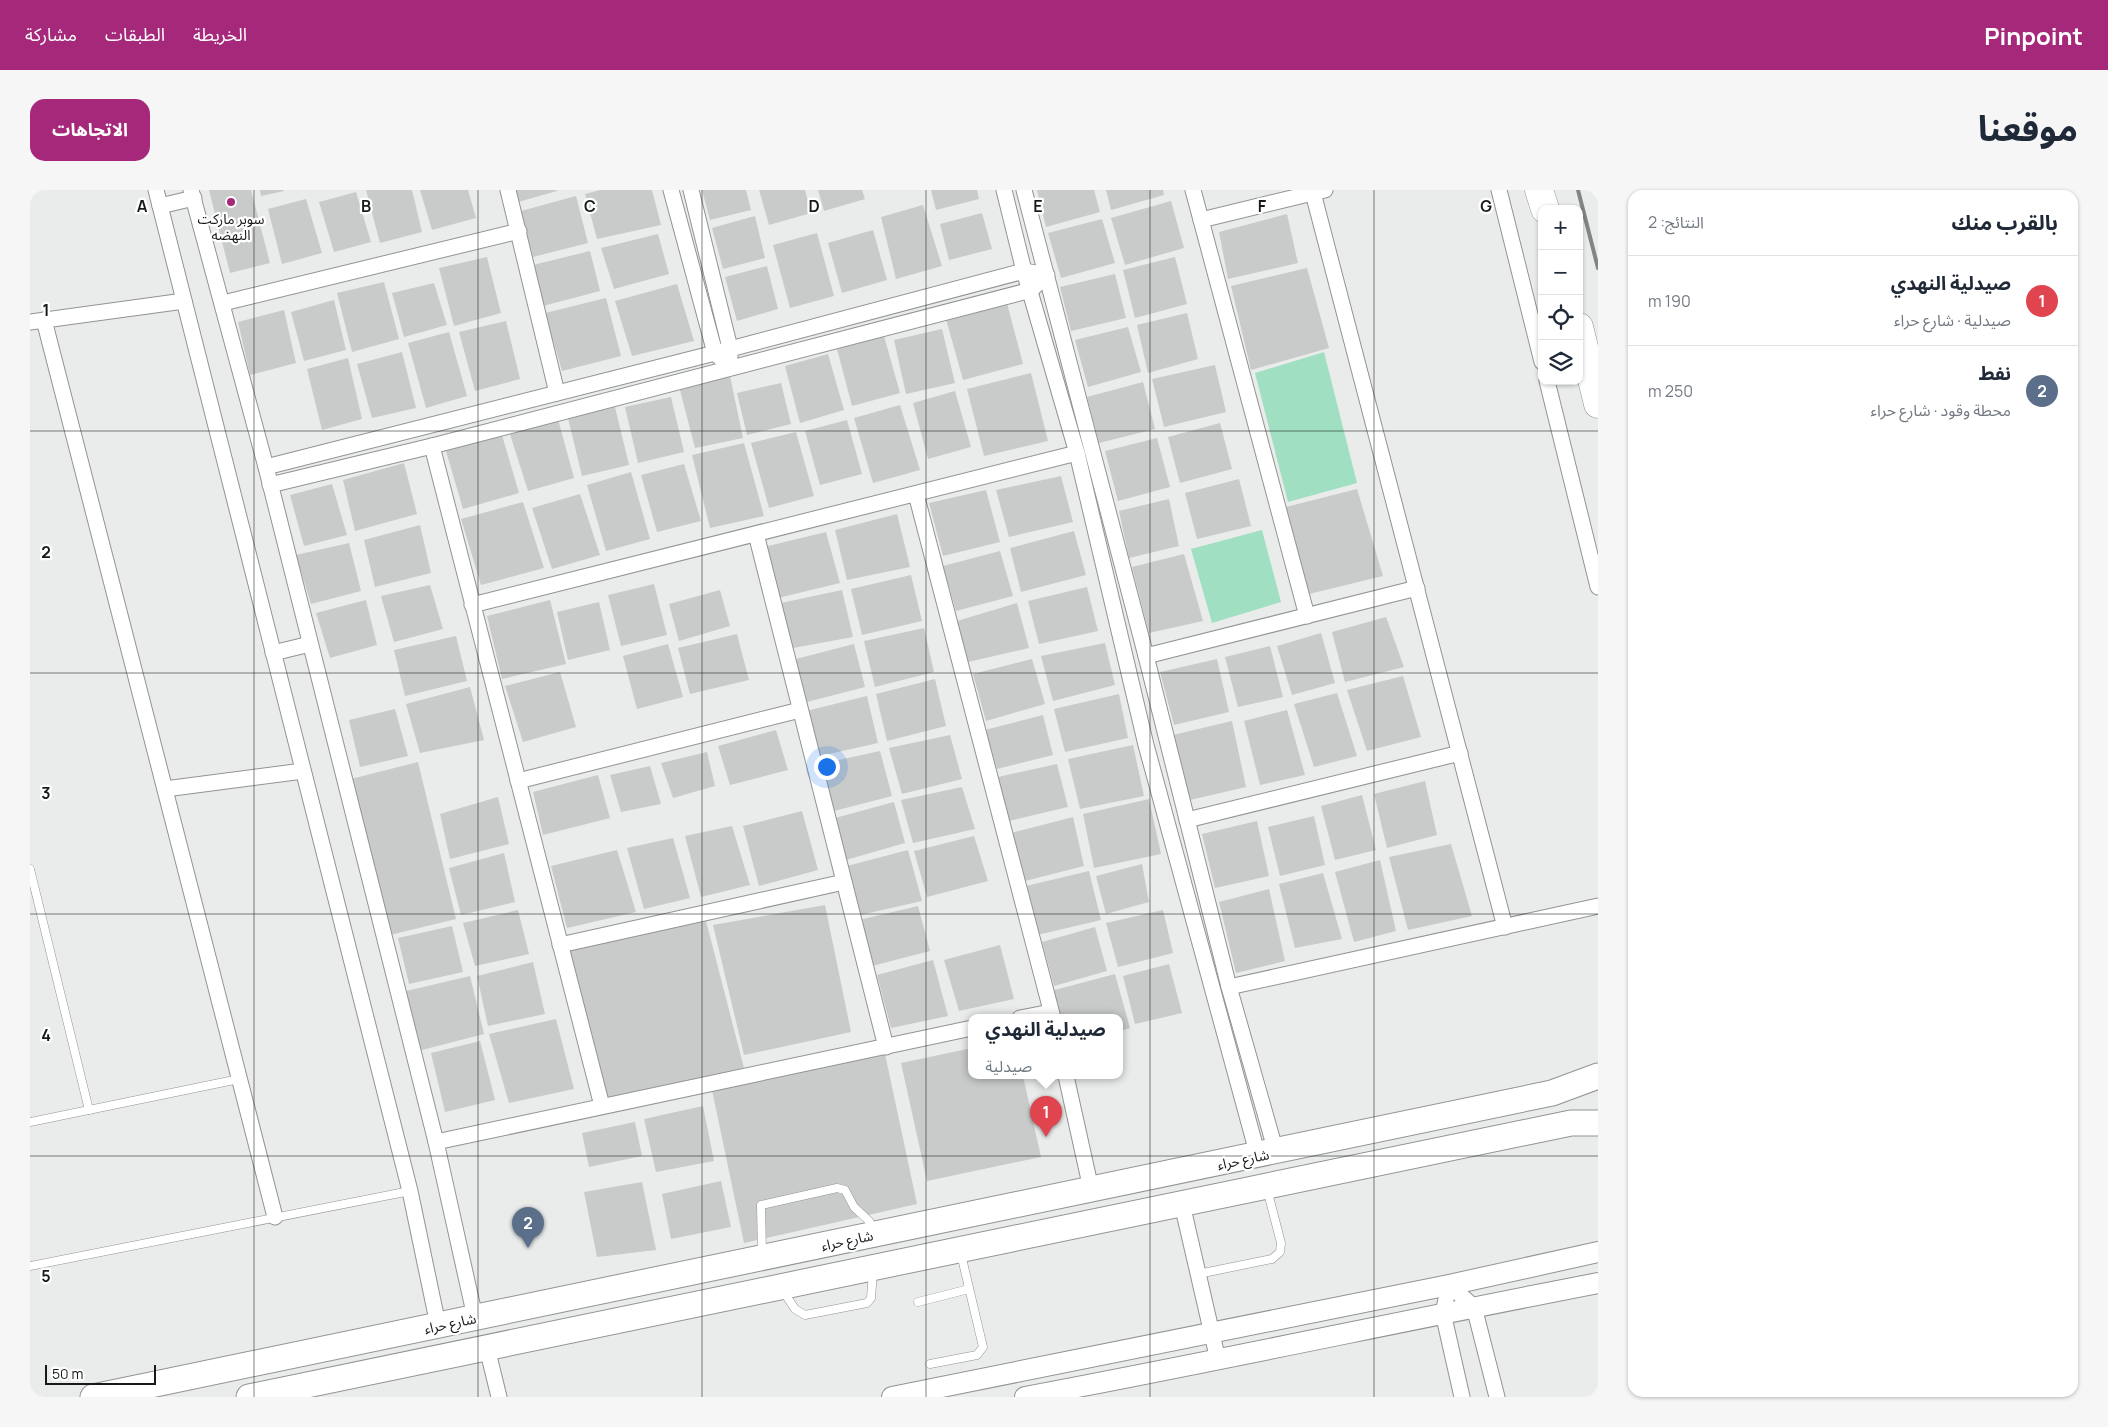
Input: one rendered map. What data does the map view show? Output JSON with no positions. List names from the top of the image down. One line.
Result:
{"streets":{"main road":["شارع حراء"]},"places":["سوبر ماركت النهضه"],"scale_bar":"50 m","page":{"header":"Pinpoint","nav":["الخريطة","الطبقات","مشاركة"],"title":"موقعنا","buttons":"الاتجاهات","heading":["بالقرب منك","النتائج: 2"],"map_buttons":["+","−"],"list":[{"mark":"1","name":"صيدلية النهدي","note":"صيدلية · شارع حراء","value":"190 m"},{"mark":"2","name":"نفط","note":"محطة وقود · شارع حراء","value":"250 m"}],"popup":["صيدلية النهدي","صيدلية"],"pins":["1","2"],"scale":"50 m"},"grid":{"columns":["A","B","C","D","E","F","G"],"rows":["1","2","3","4","5"]}}
